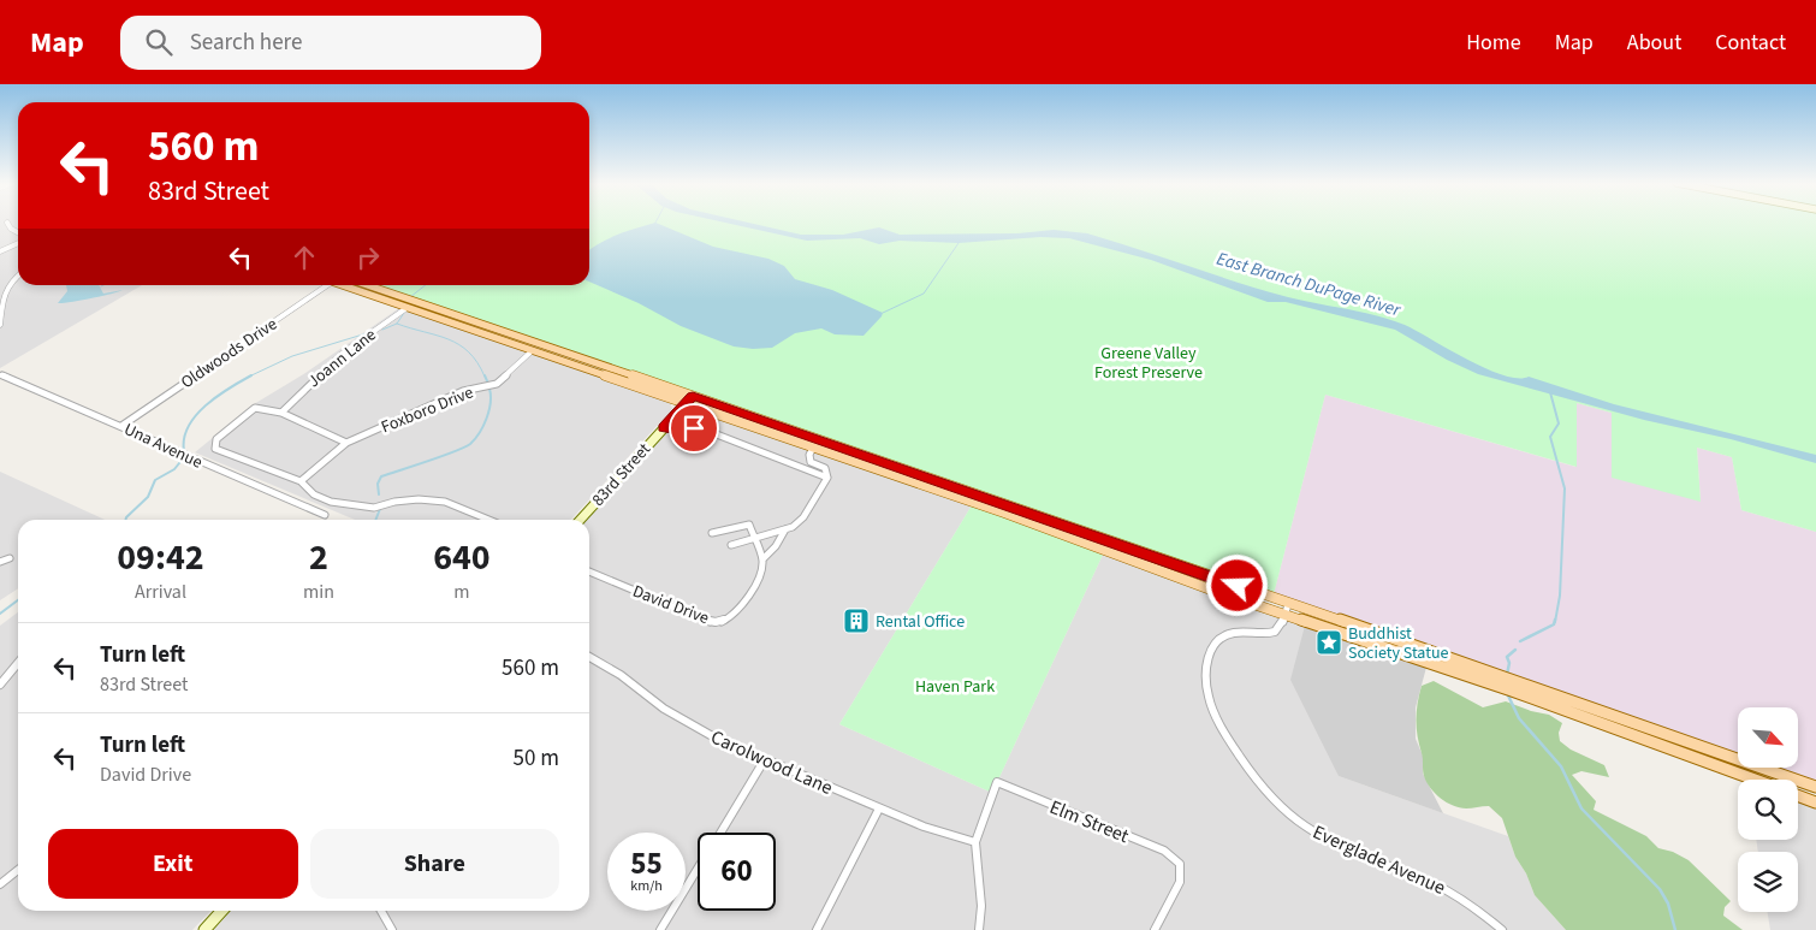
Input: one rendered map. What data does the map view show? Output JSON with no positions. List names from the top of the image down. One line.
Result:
{"streets":{"main road":["83rd Street"],"street":["Oldwoods Drive","Joann Lane","Foxboro Drive","Una Avenue","David Drive","Carolwood Lane","Elm Street","Everglade Avenue"]},"crossings":[["Oldwoods Drive","Una Avenue"],["Carolwood Lane","Elm Street"]],"water":["East Branch DuPage River"],"parks":["Greene Valley Forest Preserve","Haven Park"],"places":{"building":["Rental Office"],"place":["Buddhist Society Statue"]},"north":"bottom right","page":{"header":"Map","search":"Search here","nav":["Home","Map","About","Contact"],"turn":["560 m","83rd Street"],"eta":["09:42","Arrival","2","min","640","m"],"list":[{"name":"Turn left","note":"83rd Street","value":"560 m"},{"name":"Turn left","note":"David Drive","value":"50 m"}],"buttons":["Exit","Share"],"speed":"55 km/h","limit":"60"}}
